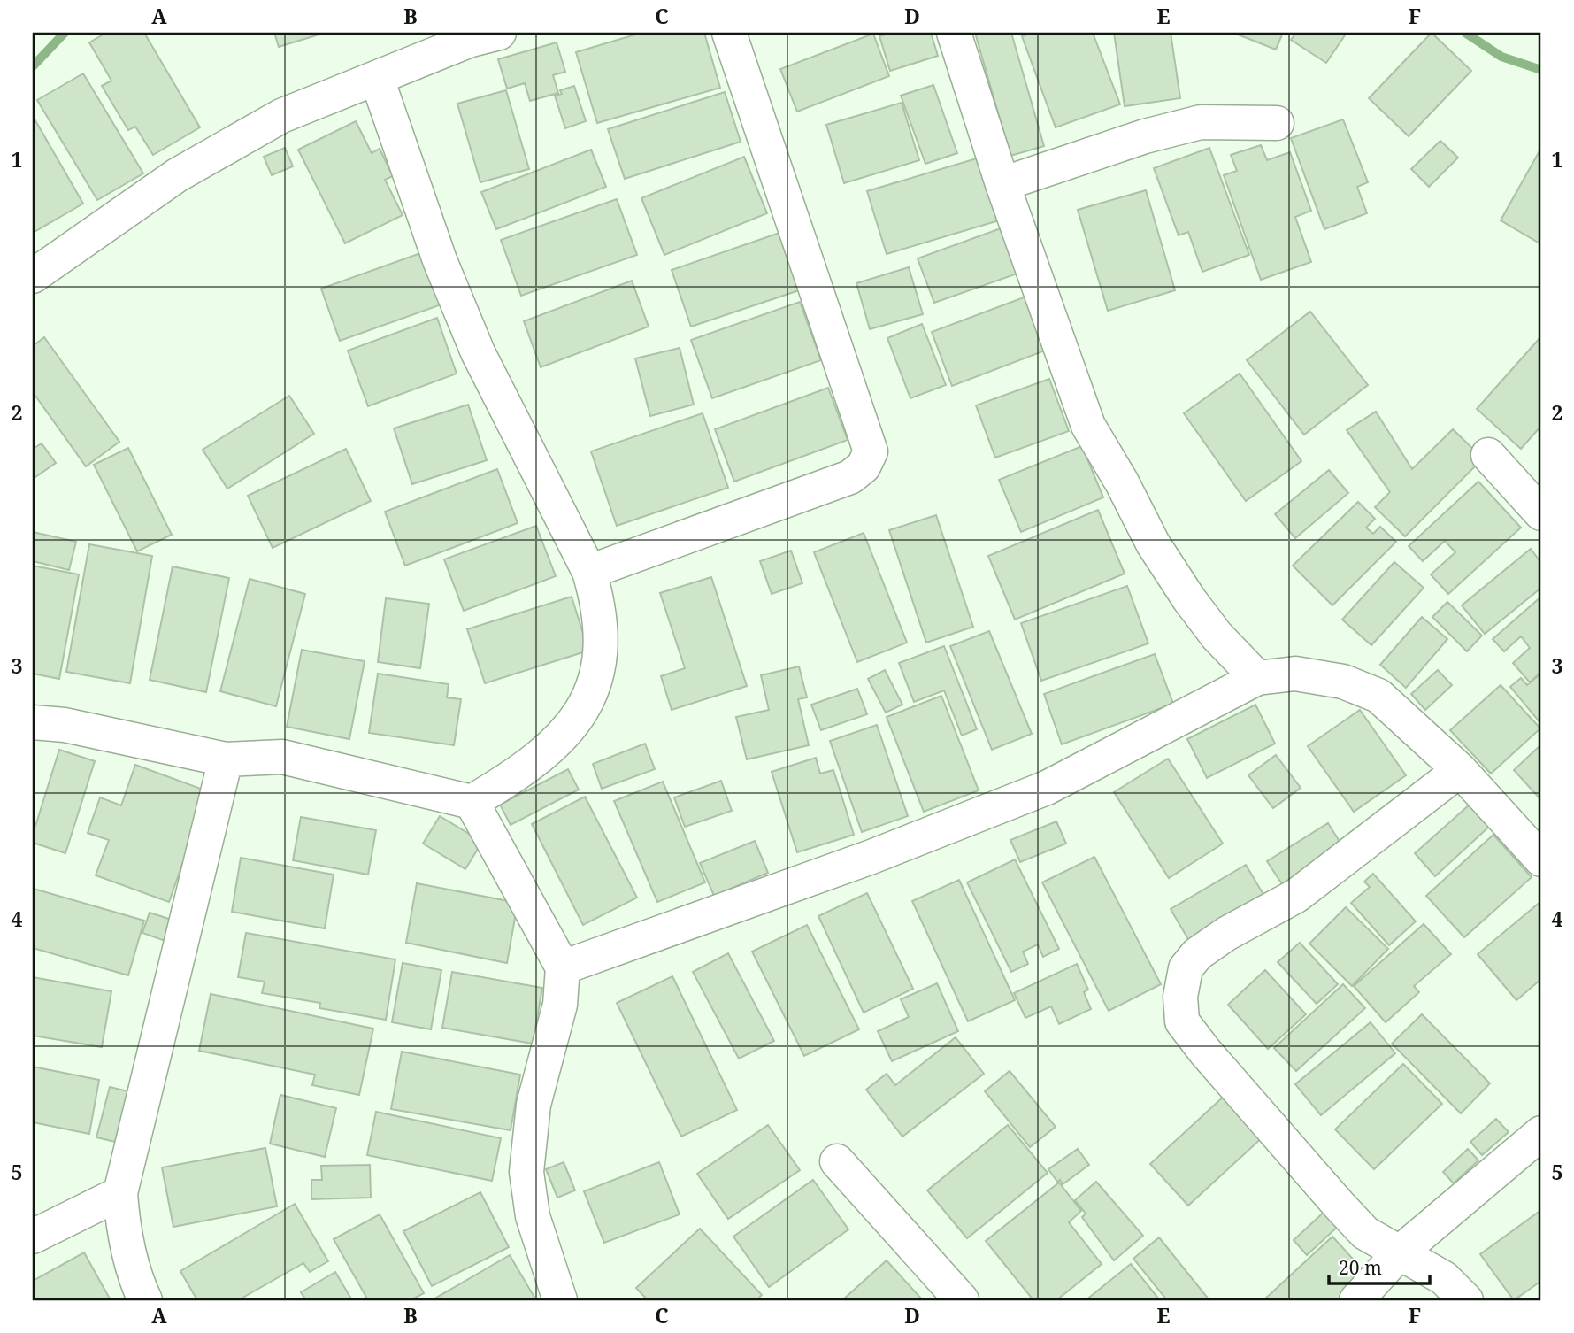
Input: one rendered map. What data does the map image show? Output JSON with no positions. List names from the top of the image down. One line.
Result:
{"scale_bar":"20 m","grid":{"columns":["A","B","C","D","E","F"],"rows":["1","2","3","4","5"]}}
